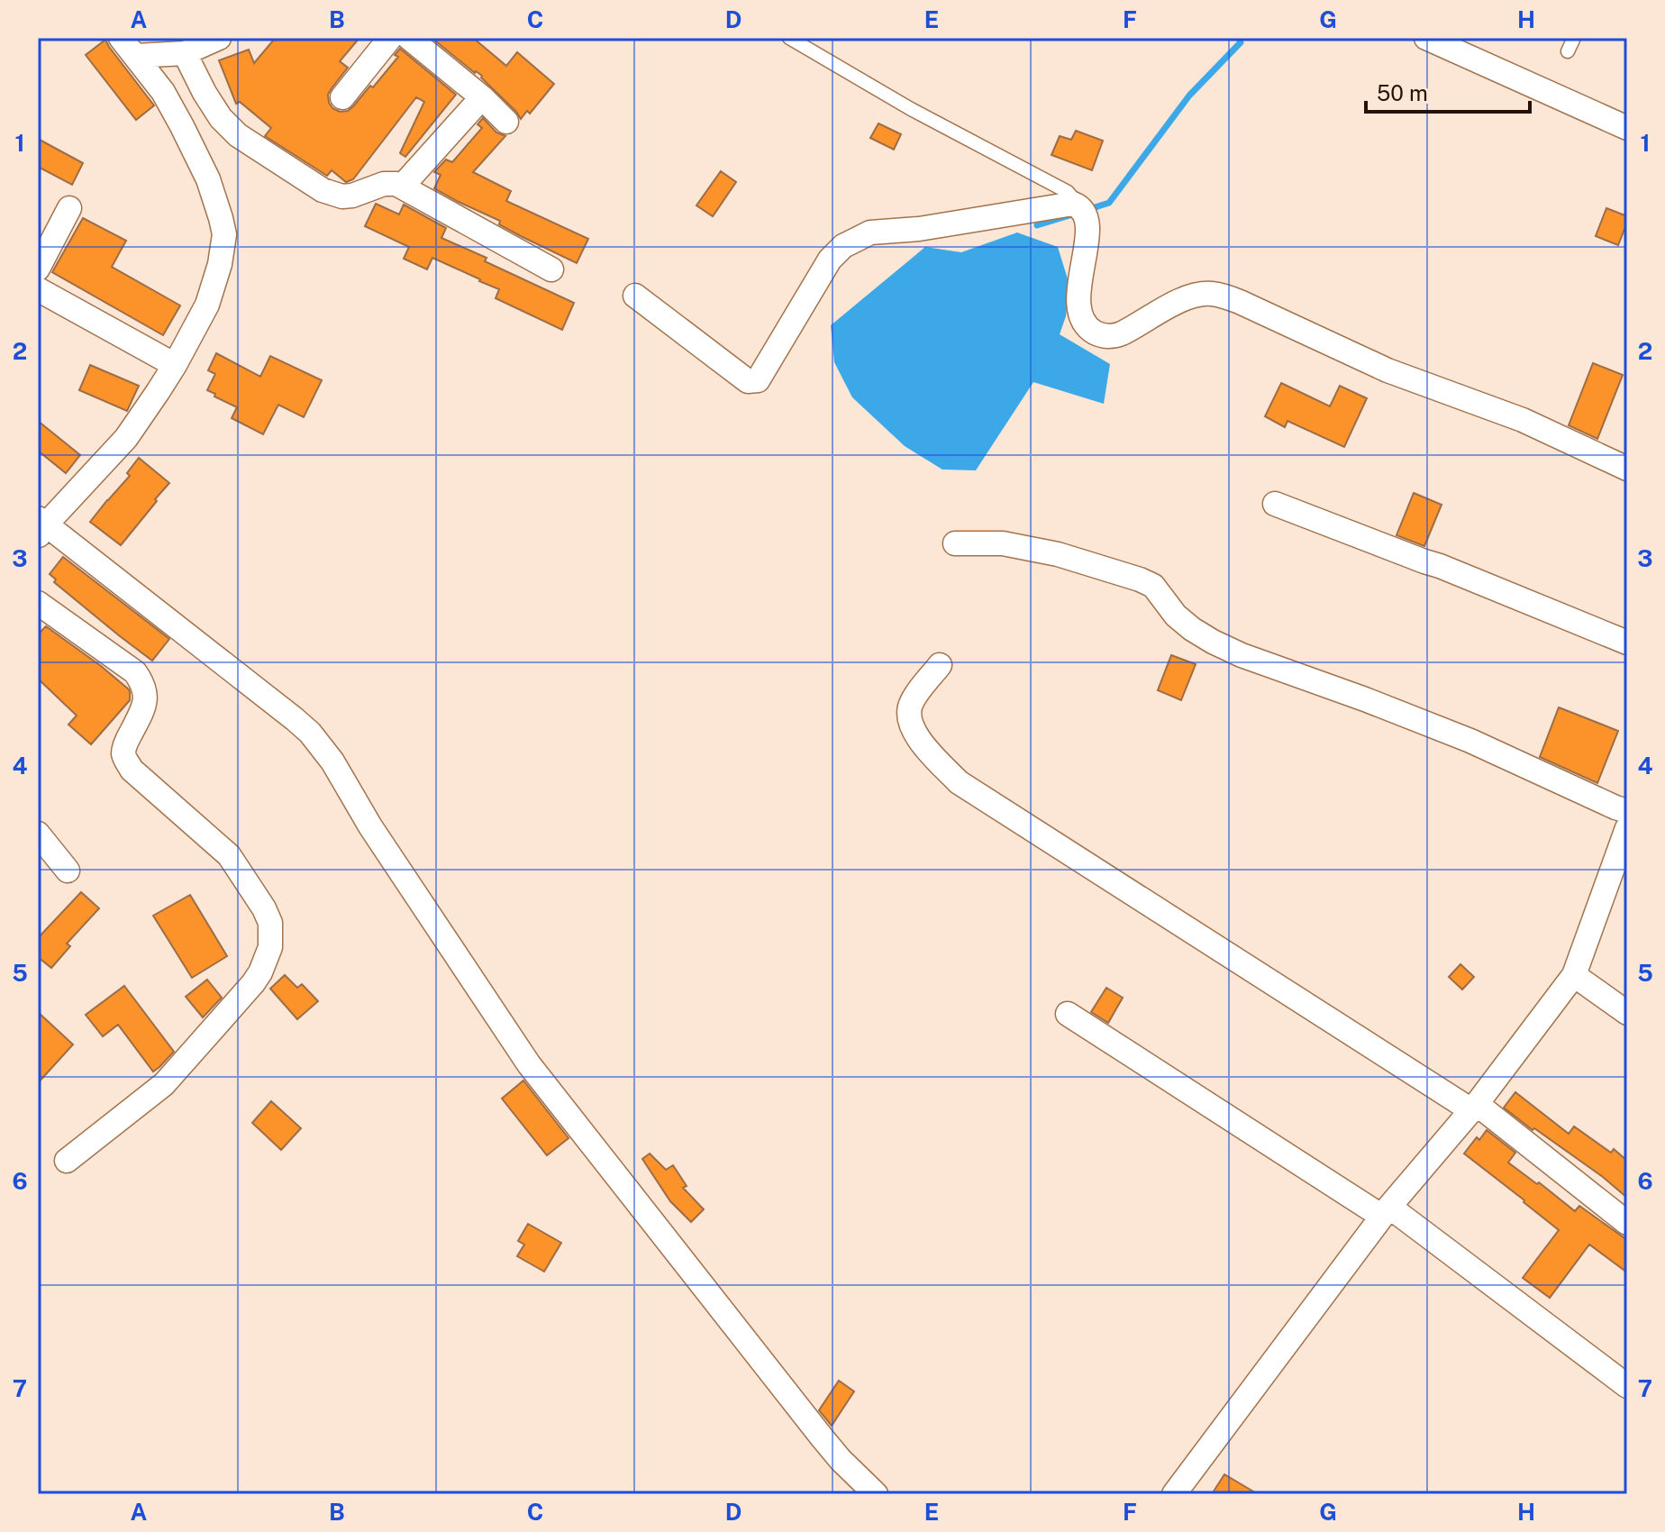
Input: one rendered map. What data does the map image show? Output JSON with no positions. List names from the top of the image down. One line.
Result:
{"scale_bar":"50 m","grid":{"columns":["A","B","C","D","E","F","G","H"],"rows":["1","2","3","4","5","6","7"]}}
